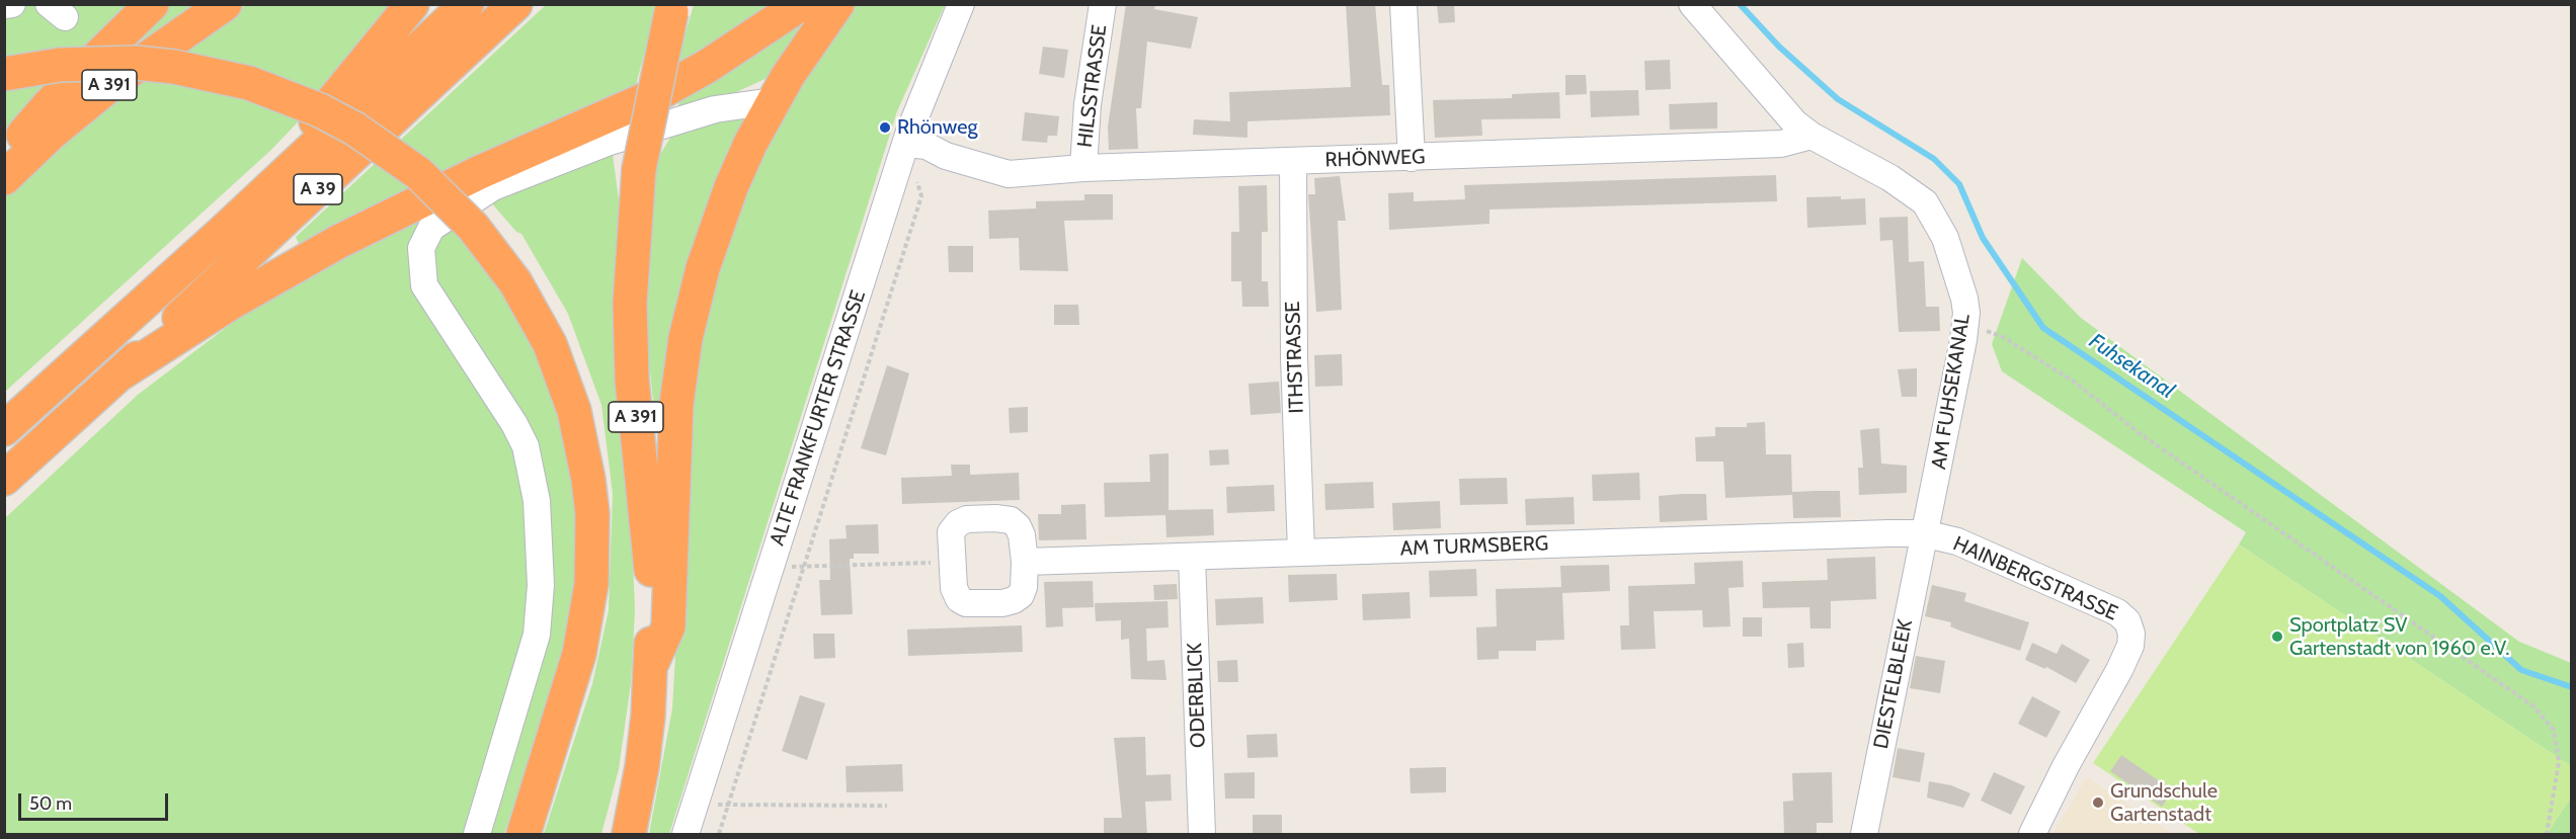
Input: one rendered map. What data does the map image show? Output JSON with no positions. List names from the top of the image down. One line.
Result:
{"streets":{"highway":["A 391","A 39"],"street":["HILSSTRASSE","RHÖNWEG","ITHSTRASSE","AM FUHSEKANAL","ALTE FRANKFURTER STRASSE","AM TURMSBERG","HAINBERGSTRASSE","DIESTELBLEEK","ODERBLICK"]},"crossings":[["HILSSTRASSE","RHÖNWEG"],["RHÖNWEG","ITHSTRASSE"],["RHÖNWEG","AM FUHSEKANAL"],["RHÖNWEG","ALTE FRANKFURTER STRASSE"],["ITHSTRASSE","AM TURMSBERG"],["AM FUHSEKANAL","AM TURMSBERG"],["AM FUHSEKANAL","HAINBERGSTRASSE"],["AM FUHSEKANAL","DIESTELBLEEK"],["AM TURMSBERG","HAINBERGSTRASSE"],["AM TURMSBERG","DIESTELBLEEK"],["AM TURMSBERG","ODERBLICK"],["HAINBERGSTRASSE","DIESTELBLEEK"]],"water":["Fuhsekanal"],"places":["Rhönweg","Sportplatz SV Gartenstadt von 1960 e.V.","Grundschule Gartenstadt"],"scale_bar":"50 m"}
